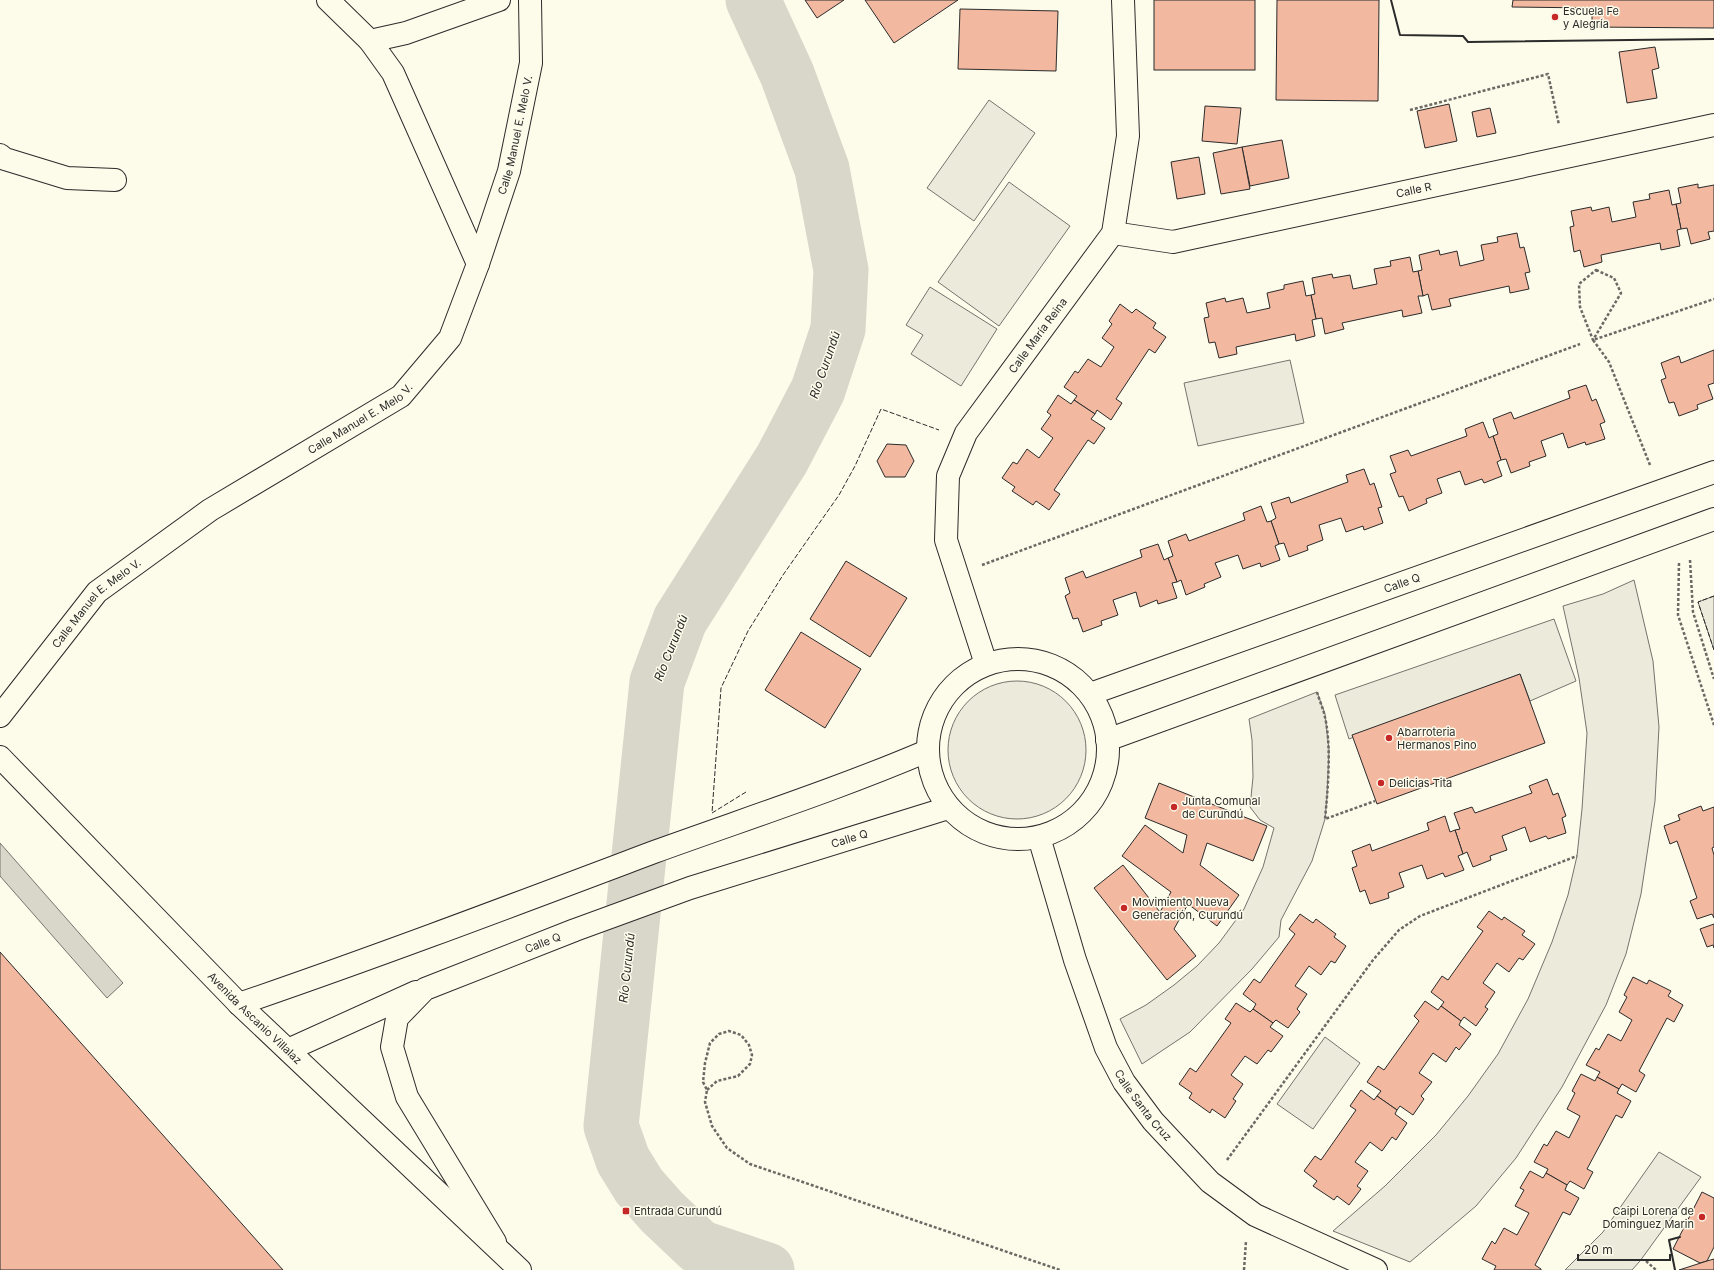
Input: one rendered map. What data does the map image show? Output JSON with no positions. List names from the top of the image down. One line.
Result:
{"streets":{"street":["Calle Manuel E. Melo V.","Calle R","Calle María Reina","Calle Q","Avenida Ascanio Villalaz","Calle Santa Cruz"]},"crossings":[["Calle R","Calle María Reina"],["Calle Q","Avenida Ascanio Villalaz"]],"water":["Río Curundú"],"places":{"other":["Escuela Fe y Alegría","Abarroteria Hermanos Pino","Delicias Tita","Junta Comunal de Curundú","Movimiento Nueva Generación, Curundú","Caipi Lorena de Dominguez Marin"],"transit":["Entrada Curundú"]},"scale_bar":"20 m"}
